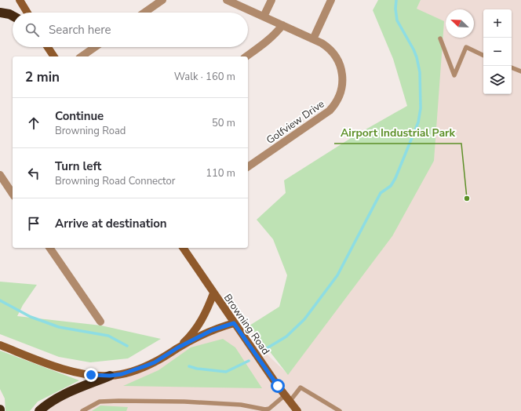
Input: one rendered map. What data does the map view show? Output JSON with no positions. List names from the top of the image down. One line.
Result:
{"streets":{"main road":["Browning Road"],"street":["Golfview Drive"]},"places":["Airport Industrial Park"],"north":"top left","page":{"map_buttons":["+","−"],"search":"Search here","heading":["2 min","Walk · 160 m"],"list":[["Continue","Browning Road","50 m"],["Turn left","Browning Road Connector","110 m"],"Arrive at destination"]}}
